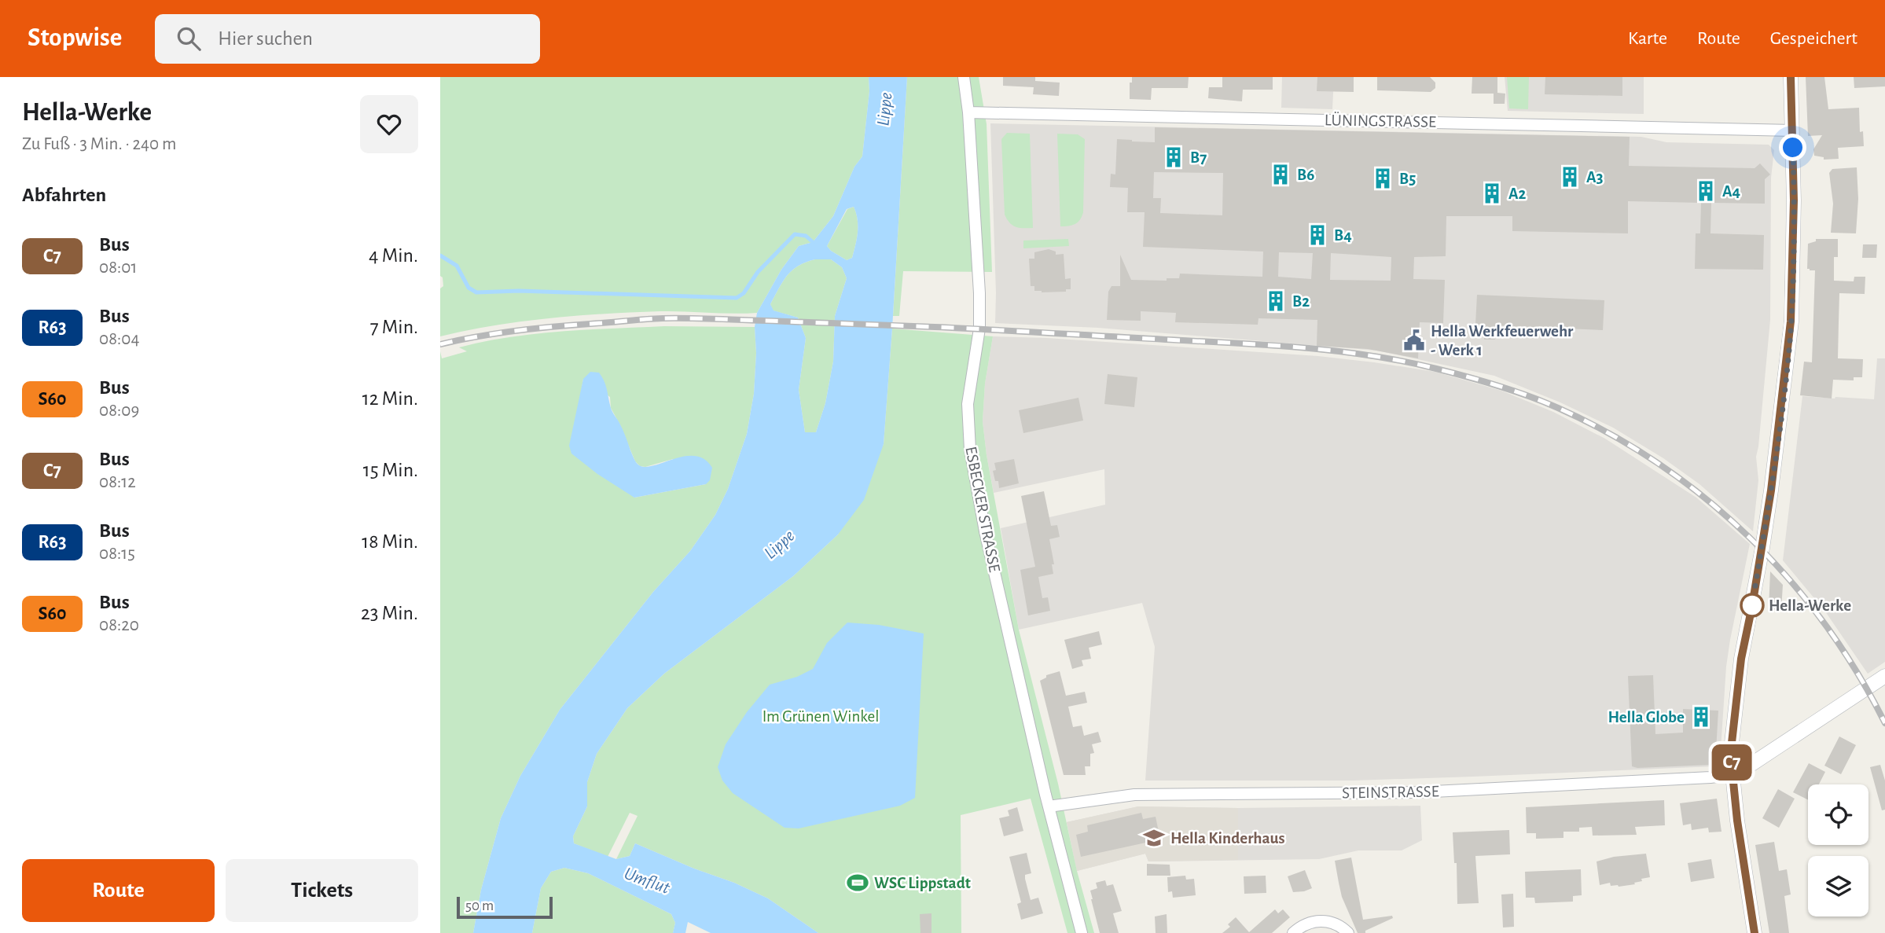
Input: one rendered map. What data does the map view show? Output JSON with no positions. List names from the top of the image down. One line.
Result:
{"streets":{"street":["LÜNINGSTRASSE","ESBECKER STRASSE","STEINSTRASSE"]},"crossings":[["LÜNINGSTRASSE","ESBECKER STRASSE"],["ESBECKER STRASSE","STEINSTRASSE"]],"water":["Lippe","Umflut"],"parks":["Im Grünen Winkel"],"places":{"building":["B7","B6","A3","B5","A4","A2","B4","B2","Hella Globe"],"public building":["Hella Werkfeuerwehr - Werk 1"],"other":["Hella-Werke"],"school or university":["Hella Kinderhaus"],"sports":["WSC Lippstadt"]},"lines":["bus line C7"],"scale_bar":"50 m","page":{"header":"Stopwise","search":"Hier suchen","nav":["Karte","Route","Gespeichert"],"heading":[["Hella-Werke","Zu Fuß · 3 Min. · 240 m"],"Abfahrten"],"on_map":"C7","list":[{"mark":"C7","name":"Bus","note":"08:01","value":"4 Min."},{"mark":"R63","name":"Bus","note":"08:04","value":"7 Min."},{"mark":"S60","name":"Bus","note":"08:09","value":"12 Min."},{"mark":"C7","name":"Bus","note":"08:12","value":"15 Min."},{"mark":"R63","name":"Bus","note":"08:15","value":"18 Min."},{"mark":"S60","name":"Bus","note":"08:20","value":"23 Min."}],"buttons":["Route","Tickets"],"scale":"50 m"}}
